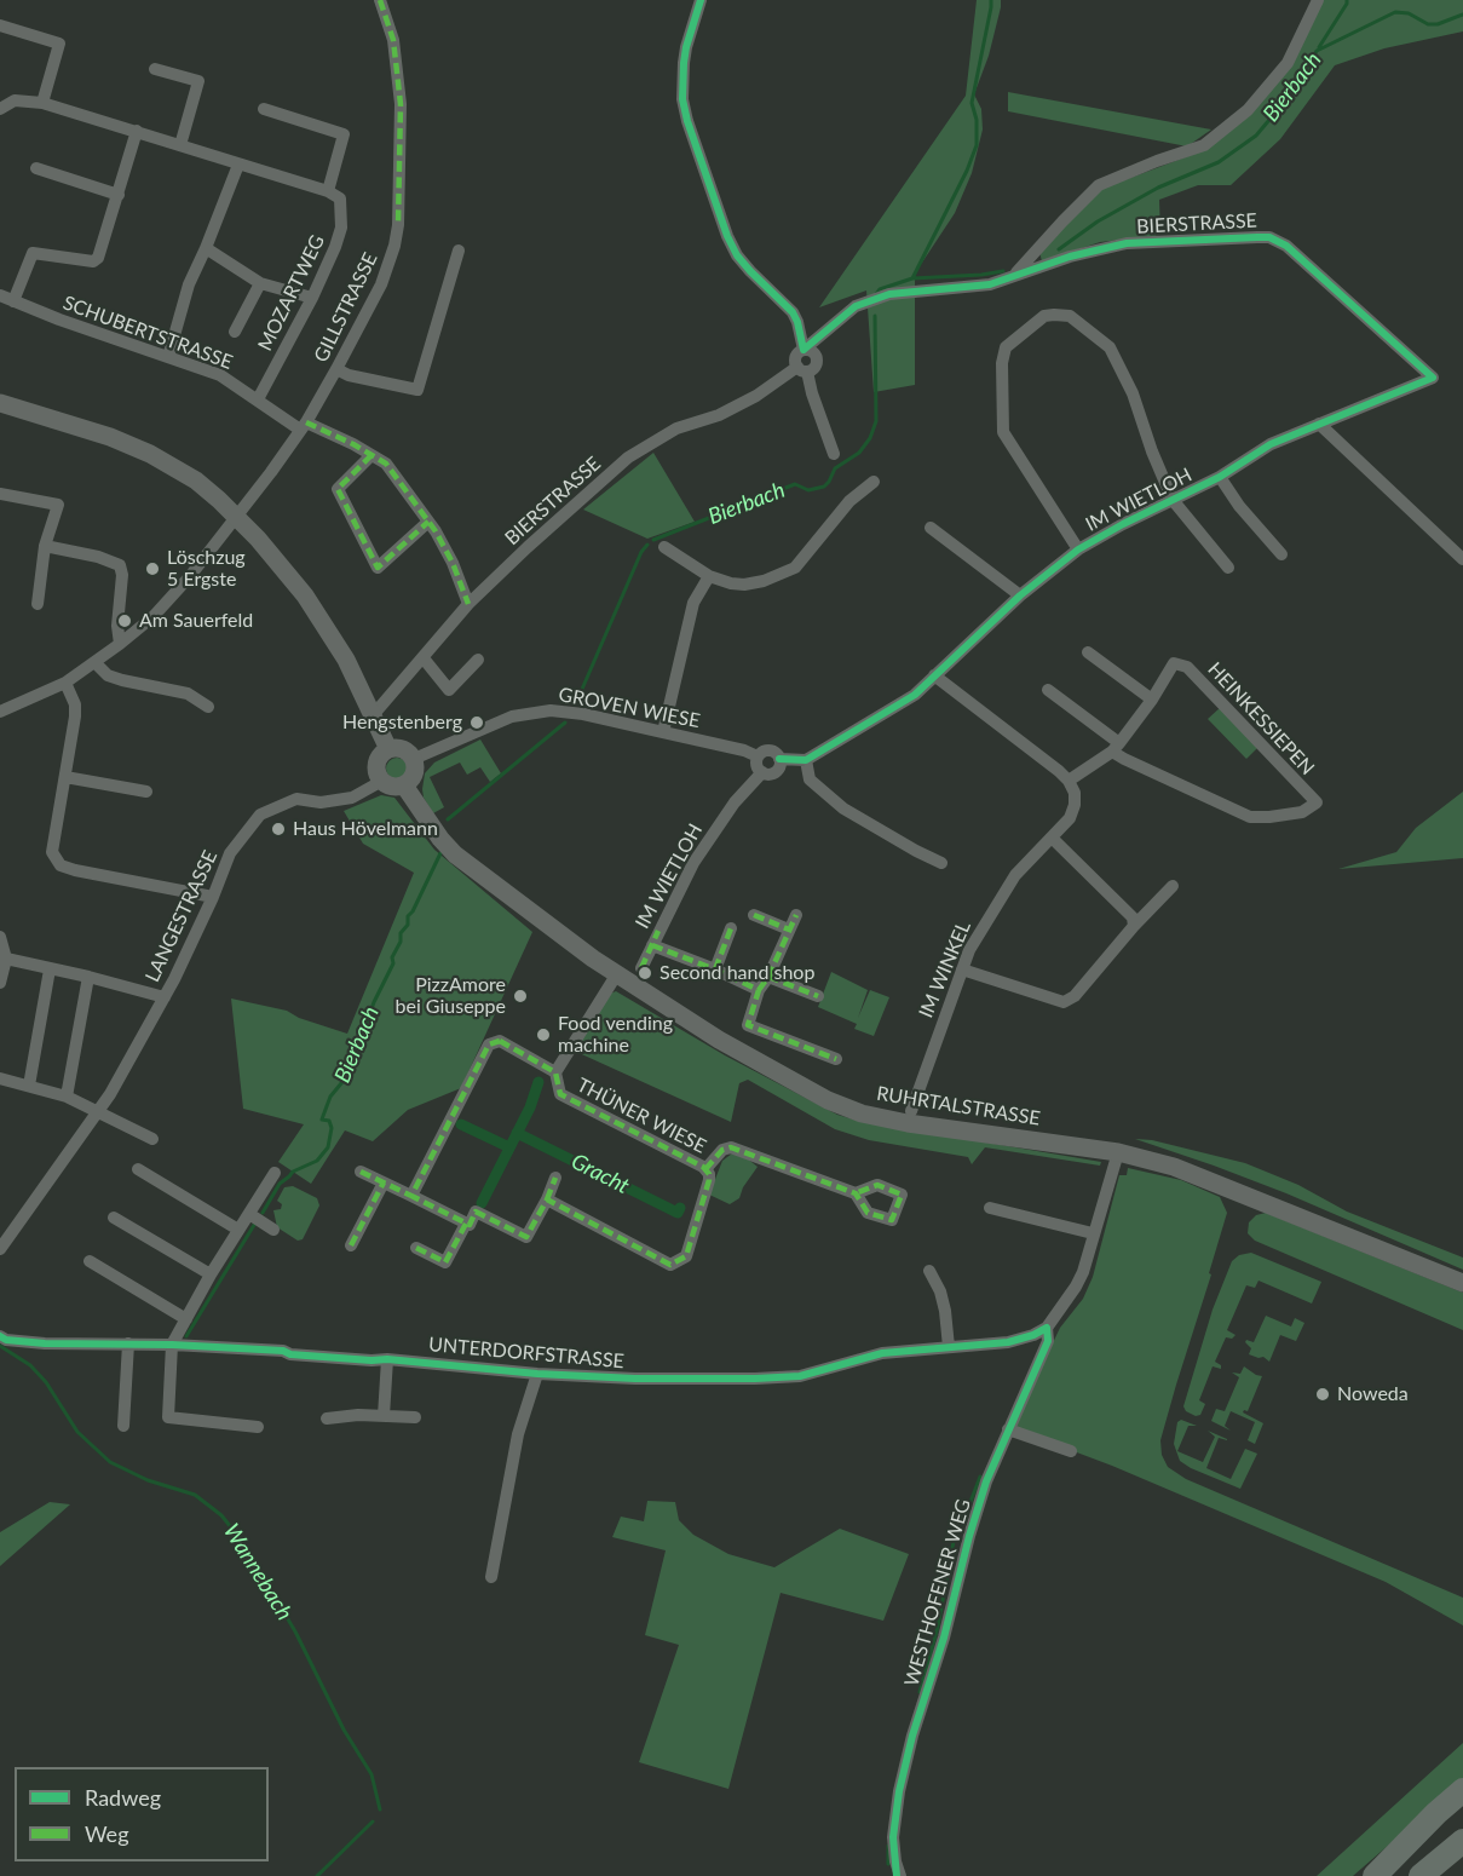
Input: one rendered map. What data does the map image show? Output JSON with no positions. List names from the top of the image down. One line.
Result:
{"streets":{"main road":["RUHRTALSTRASSE"],"street":["BIERSTRASSE","MOZARTWEG","GILLSTRASSE","SCHUBERTSTRASSE","IM WIETLOH","GROVEN WIESE","HEINKESSIEPEN","LANGESTRASSE","IM WINKEL","THÜNER WIESE","UNTERDORFSTRASSE","WESTHOFENER WEG"]},"crossings":[["BIERSTRASSE","SCHUBERTSTRASSE"],["BIERSTRASSE","IM WIETLOH"],["MOZARTWEG","SCHUBERTSTRASSE"],["GILLSTRASSE","SCHUBERTSTRASSE"],["IM WIETLOH","GROVEN WIESE"],["GROVEN WIESE","LANGESTRASSE"],["GROVEN WIESE","RUHRTALSTRASSE"],["LANGESTRASSE","RUHRTALSTRASSE"],["RUHRTALSTRASSE","THÜNER WIESE"],["UNTERDORFSTRASSE","WESTHOFENER WEG"]],"water":["Bierbach","Gracht","Wannebach"],"places":["Löschzug 5 Ergste","Am Sauerfeld","Hengstenberg","Haus Hövelmann","Second hand shop","PizzAmore bei Giuseppe","Food vending machine","Noweda"],"legend":["Radweg","Weg"]}
